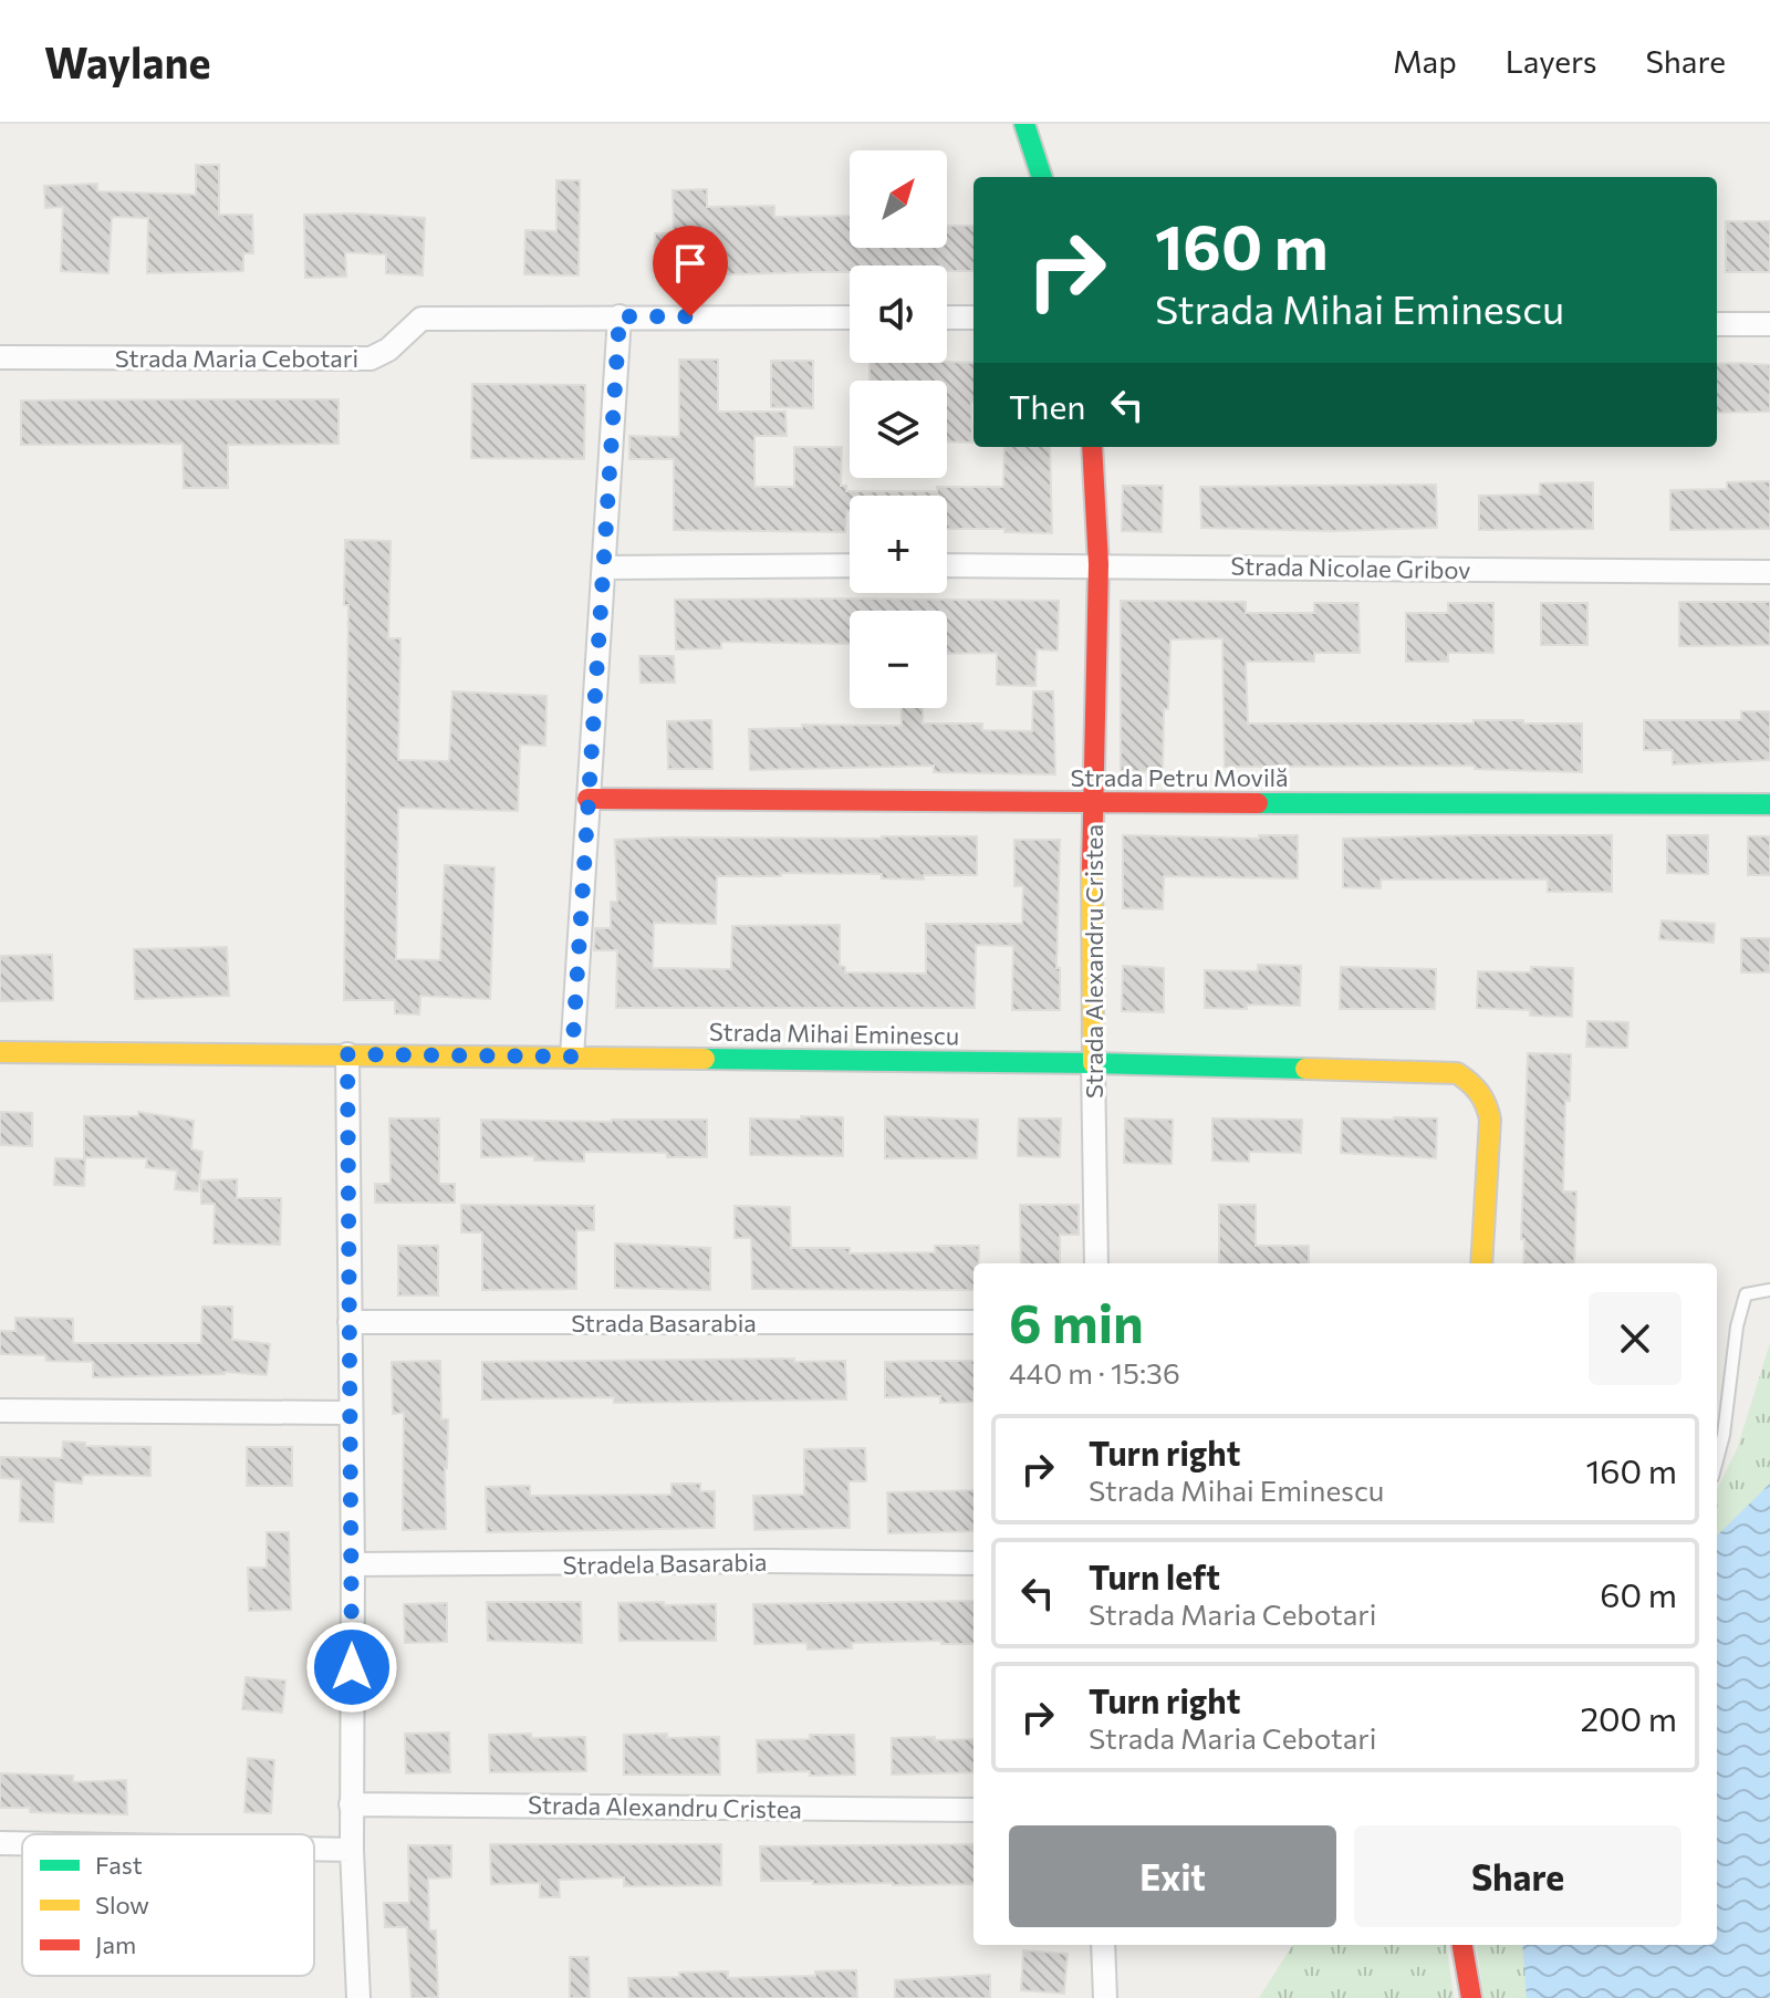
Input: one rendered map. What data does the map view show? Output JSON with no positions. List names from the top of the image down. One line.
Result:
{"streets":{"street":["Strada Maria Cebotari","Strada Nicolae Gribov","Strada Petru Movilă","Strada Alexandru Cristea","Strada Mihai Eminescu","Strada Basarabia","Stradela Basarabia"]},"crossings":[["Strada Nicolae Gribov","Strada Alexandru Cristea"],["Strada Petru Movilă","Strada Alexandru Cristea"],["Strada Alexandru Cristea","Strada Mihai Eminescu"]],"legend":["Fast","Slow","Jam"],"north":"top right","page":{"header":"Waylane","nav":["Map","Layers","Share"],"map_buttons":["+","−"],"turn":["160 m","Strada Mihai Eminescu"],"then":"Then","heading":["6 min","440 m · 15:36"],"list":[{"name":"Turn right","note":"Strada Mihai Eminescu","value":"160 m"},{"name":"Turn left","note":"Strada Maria Cebotari","value":"60 m"},{"name":"Turn right","note":"Strada Maria Cebotari","value":"200 m"}],"buttons":["Exit","Share"]}}
